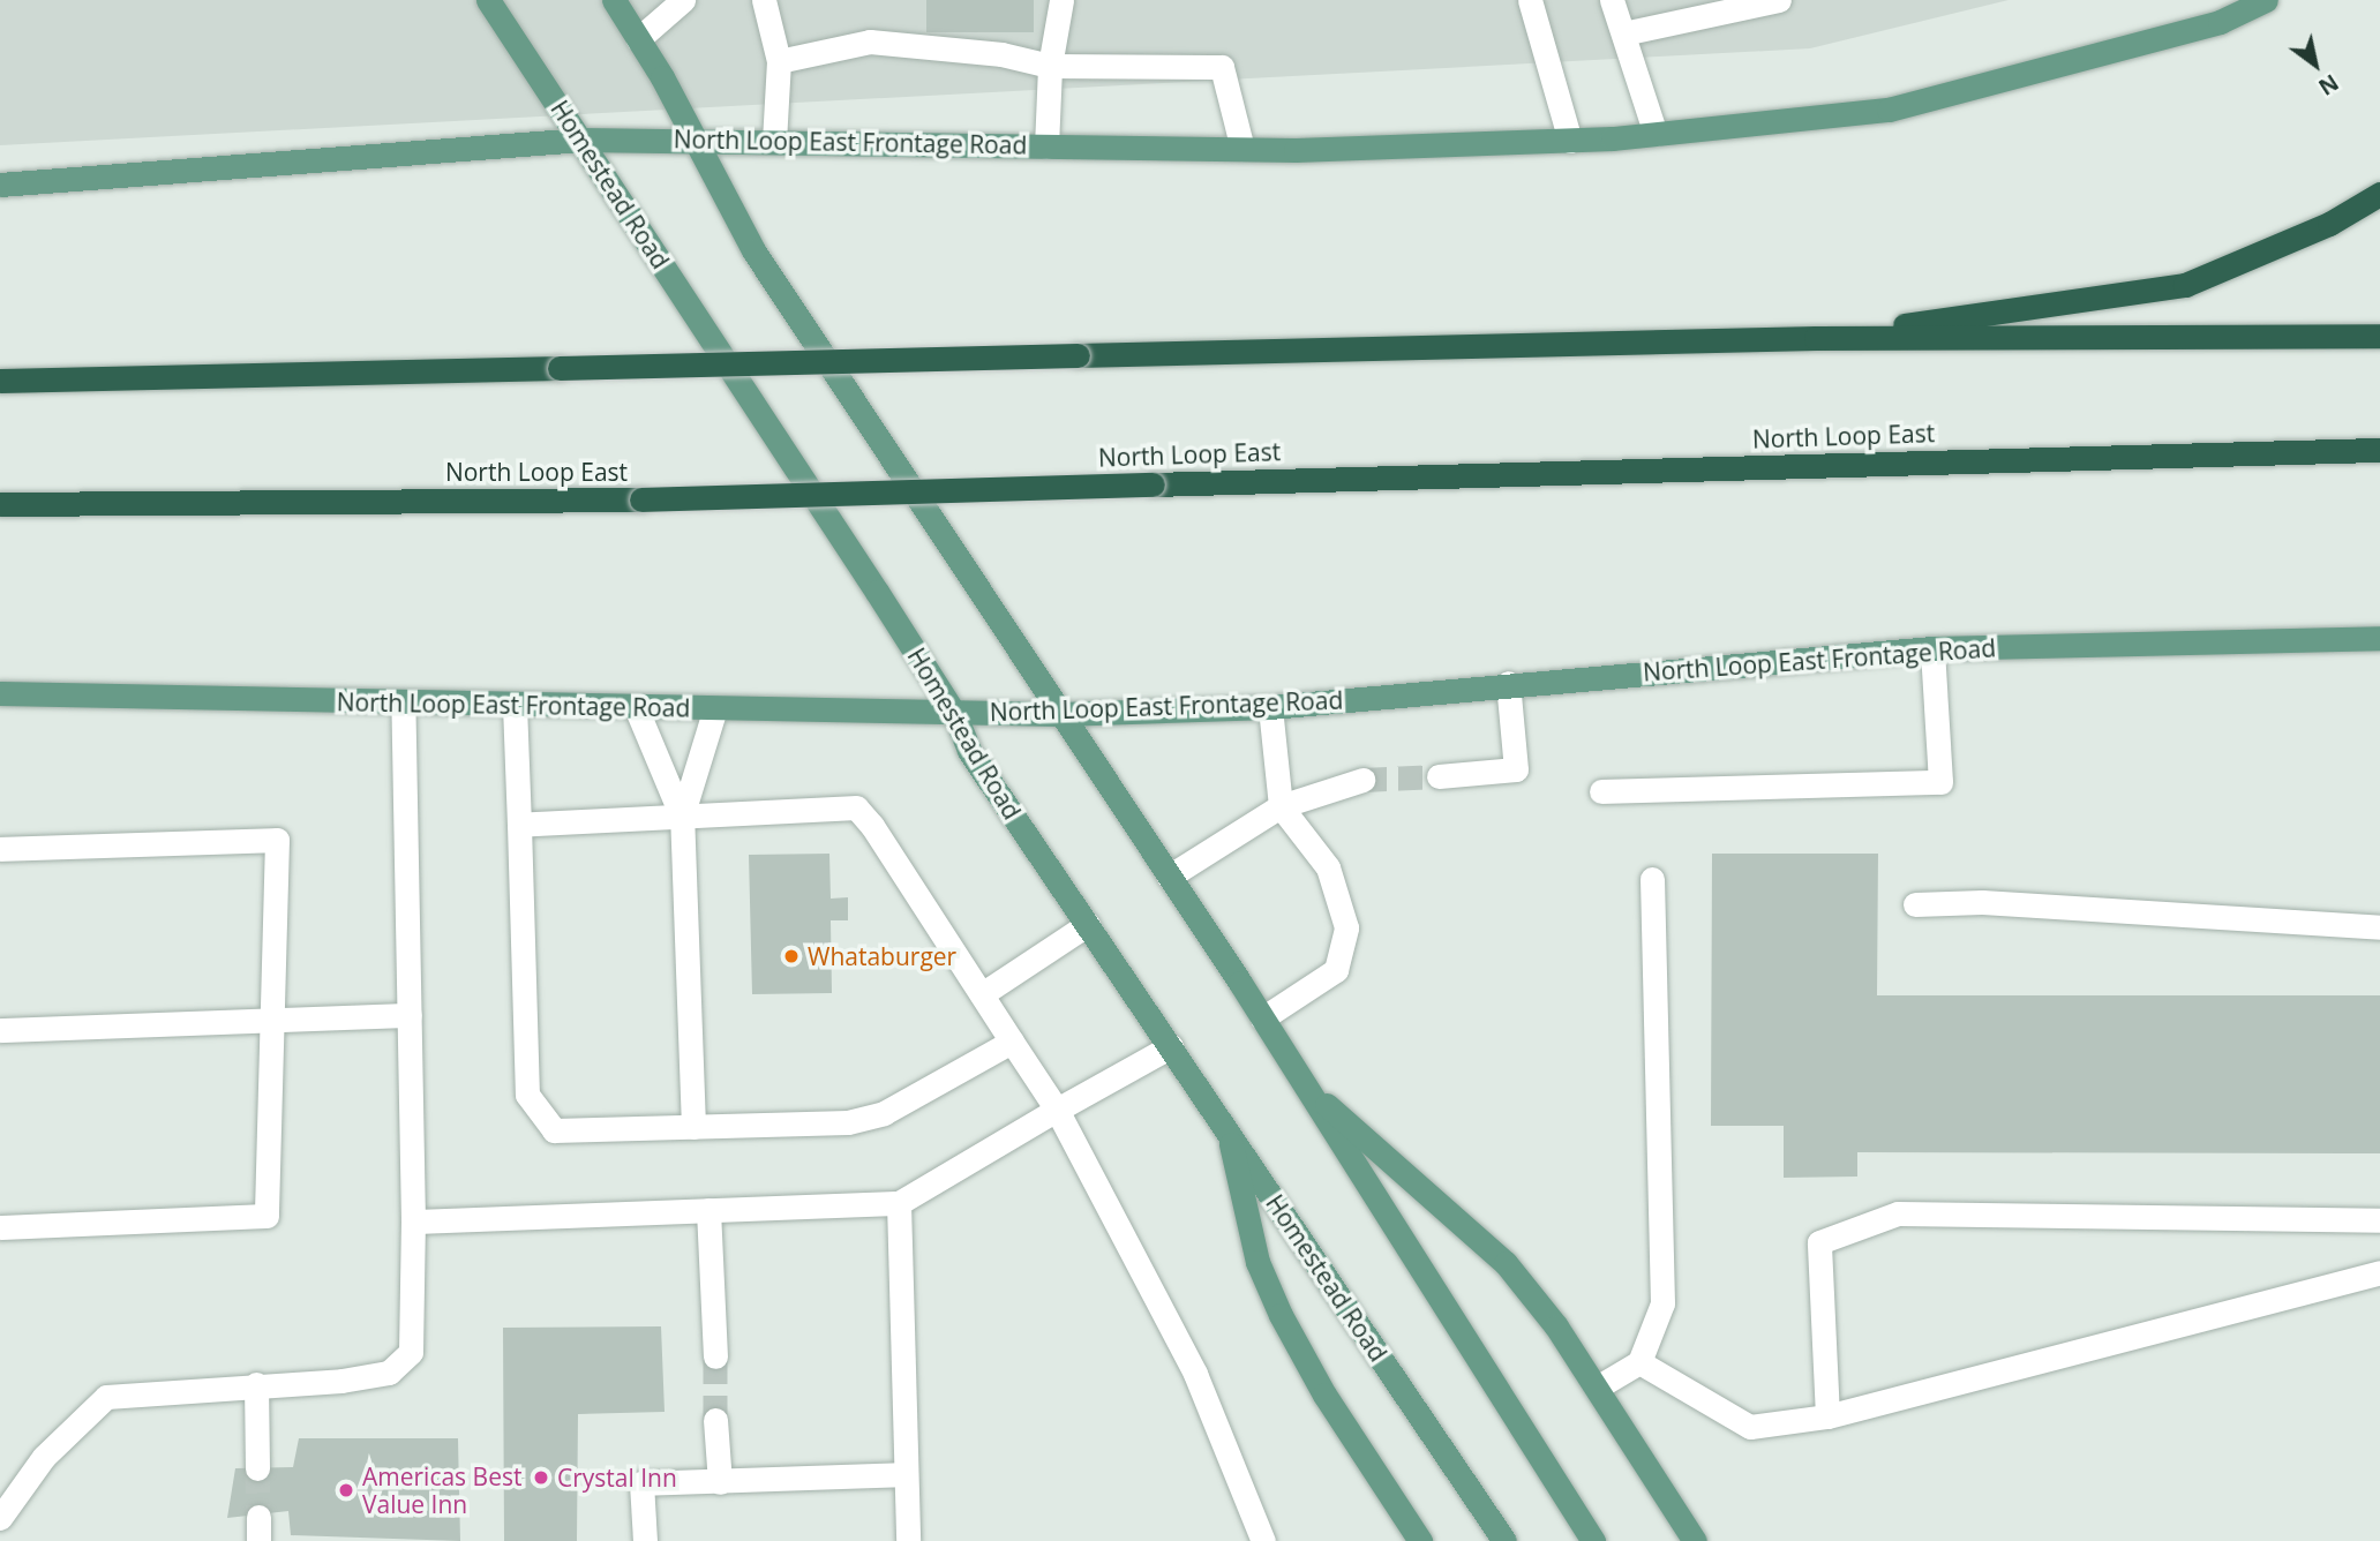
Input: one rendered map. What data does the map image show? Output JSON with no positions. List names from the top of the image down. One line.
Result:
{"streets":{"highway":["North Loop East"],"main road":["North Loop East Frontage Road","Homestead Road"]},"crossings":[["North Loop East Frontage Road","Homestead Road"]],"places":["Whataburger","Crystal Inn","Americas Best Value Inn"],"north":"bottom right"}
